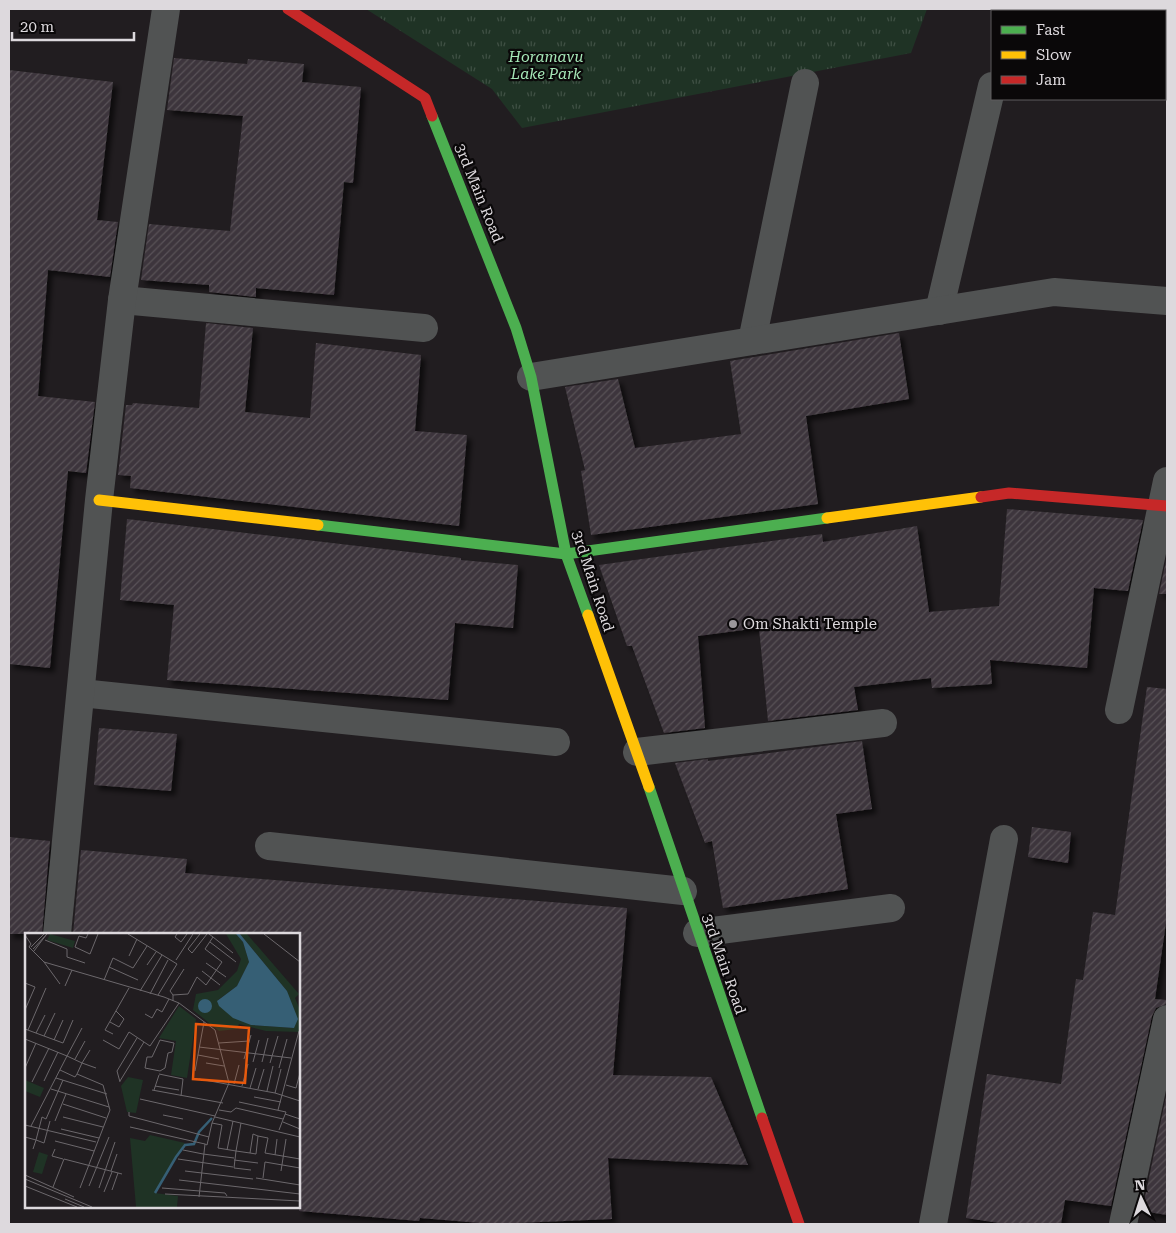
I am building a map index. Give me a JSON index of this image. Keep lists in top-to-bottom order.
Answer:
{
  "streets": {
    "street": ["3rd Main Road"]
  },
  "parks": ["Horamavu Lake Park"],
  "places": ["Om Shakti Temple"],
  "legend": ["Fast", "Slow", "Jam"],
  "scale_bar": "20 m",
  "north": "top"
}
